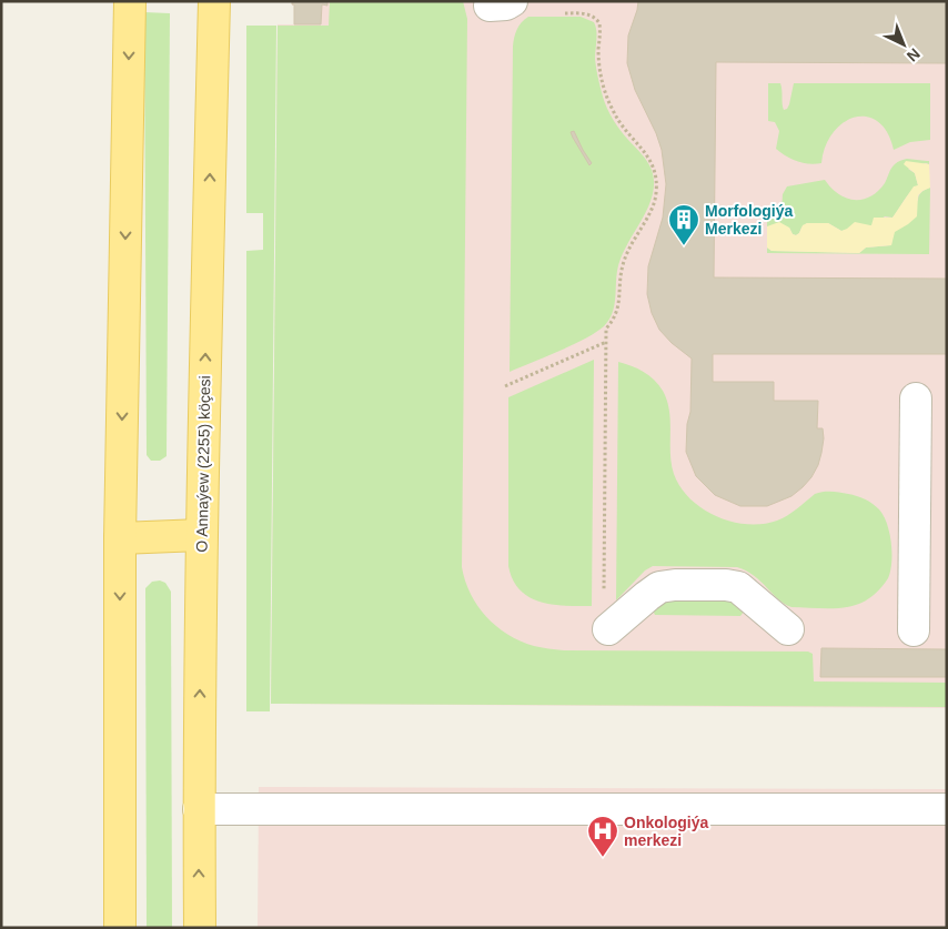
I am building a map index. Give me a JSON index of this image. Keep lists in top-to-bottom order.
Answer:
{
  "streets": {
    "main road": ["O Annaýew (2255) köçesi"]
  },
  "places": {
    "building": ["Morfologiýa Merkezi"],
    "hospital": ["Onkologiýa merkezi"]
  },
  "north": "bottom right"
}
